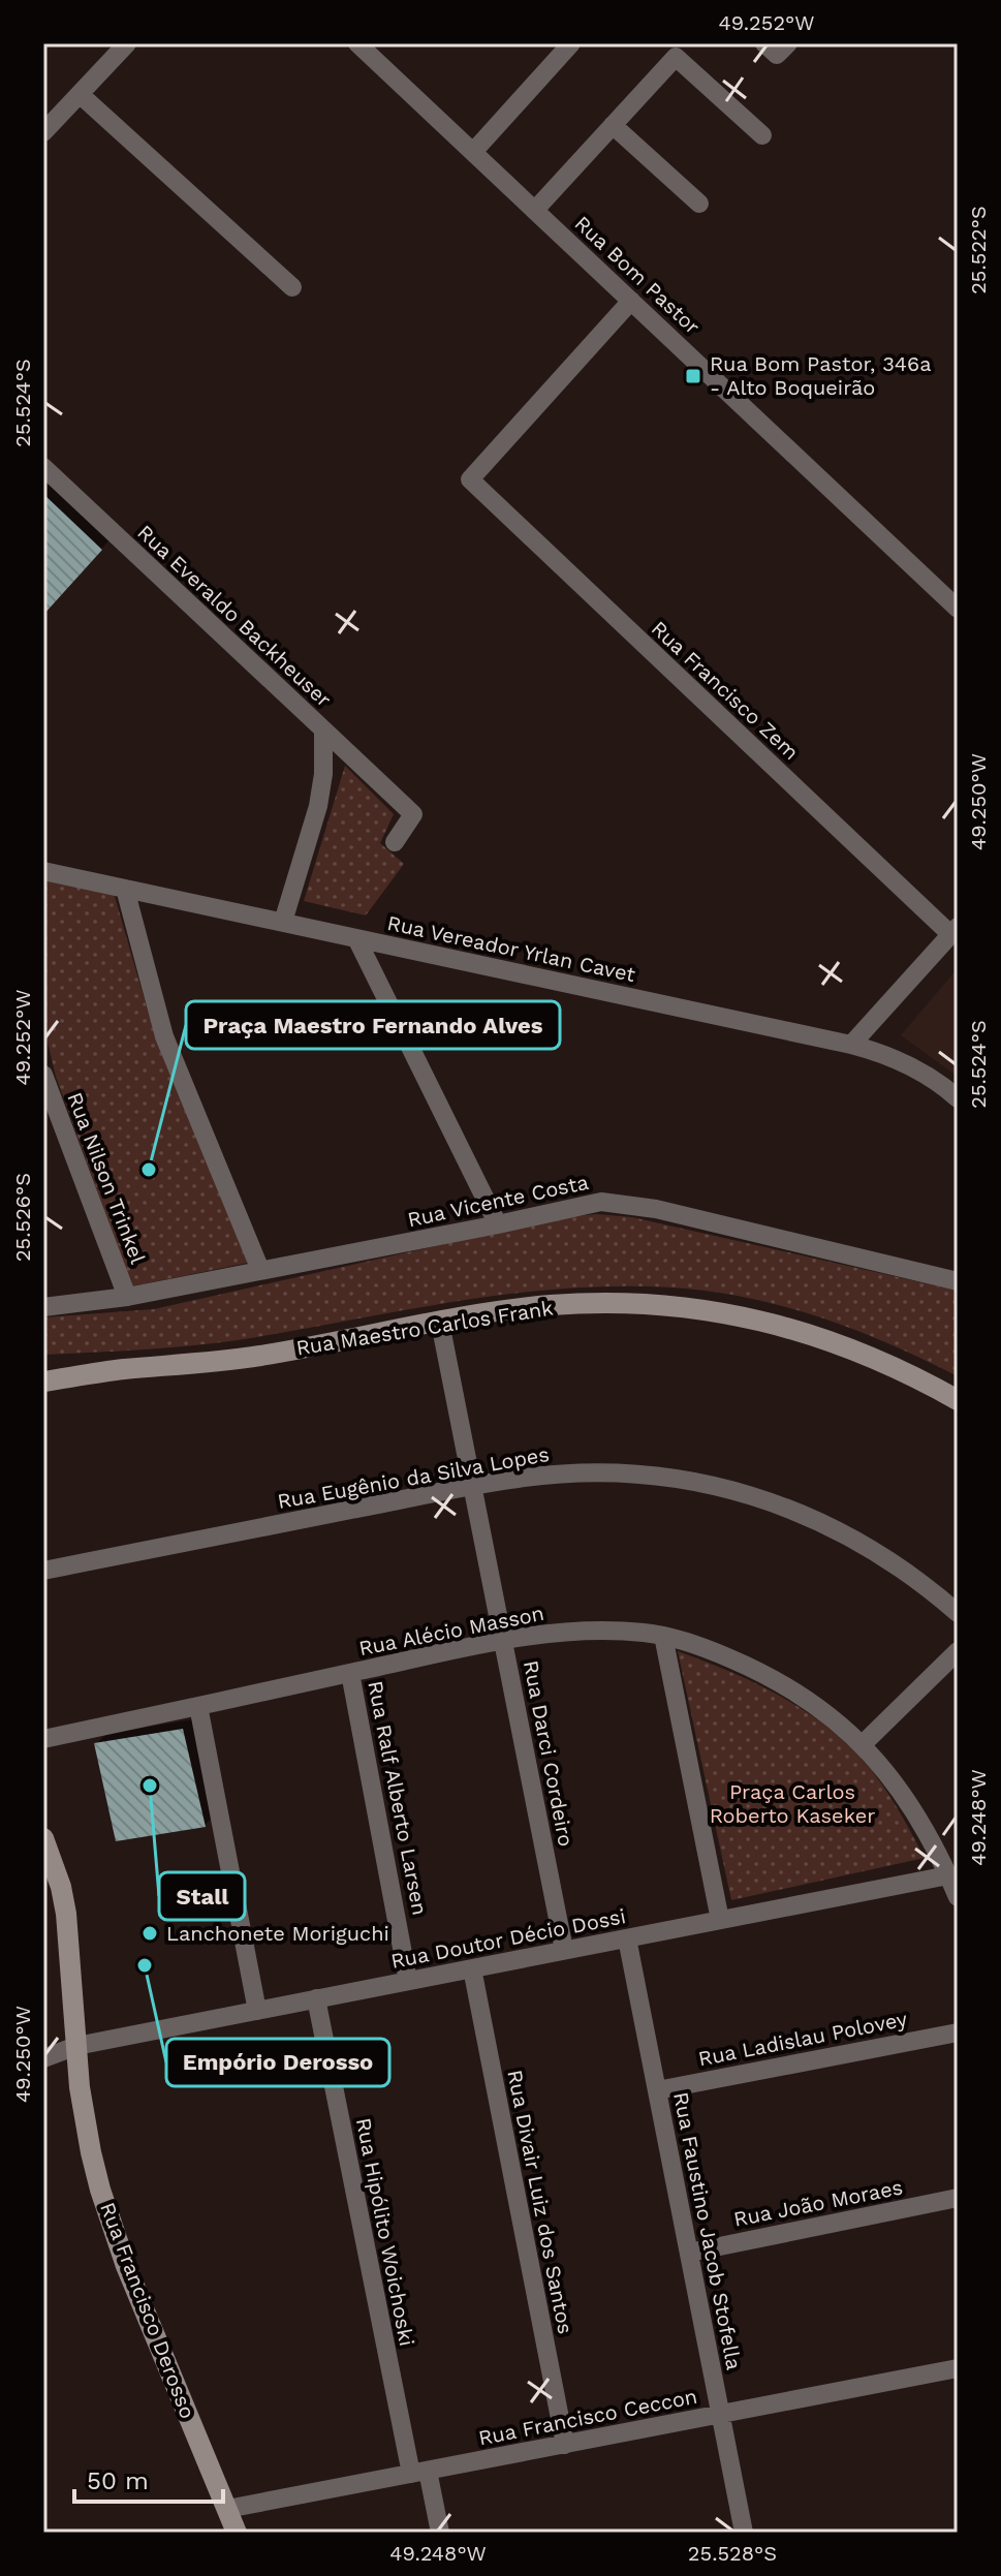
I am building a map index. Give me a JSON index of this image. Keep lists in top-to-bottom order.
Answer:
{
  "streets": {
    "main road": ["Rua Maestro Carlos Frank", "Rua Francisco Derosso"],
    "street": [
      "Rua Bom Pastor",
      "Rua Everaldo Backheuser",
      "Rua Francisco Zem",
      "Rua Vereador Yrlan Cavet",
      "Rua Nilson Trinkel",
      "Rua Vicente Costa",
      "Rua Eugênio da Silva Lopes",
      "Rua Alécio Masson",
      "Rua Darci Cordeiro",
      "Rua Ralf Alberto Larsen",
      "Rua Doutor Décio Dossi",
      "Rua Ladislau Polovey",
      "Rua Divair Luiz dos Santos",
      "Rua João Moraes",
      "Rua Faustino Jacob Stofella",
      "Rua Hipólito Woichoski",
      "Rua Francisco Ceccon"
    ]
  },
  "crossings": [
    ["Rua Bom Pastor", "Rua Francisco Zem"],
    ["Rua Everaldo Backheuser", "Rua Vereador Yrlan Cavet"],
    ["Rua Nilson Trinkel", "Rua Vicente Costa"],
    ["Rua Maestro Carlos Frank", "Rua Darci Cordeiro"],
    ["Rua Eugênio da Silva Lopes", "Rua Darci Cordeiro"],
    ["Rua Alécio Masson", "Rua Darci Cordeiro"],
    ["Rua Alécio Masson", "Rua Ralf Alberto Larsen"],
    ["Rua Alécio Masson", "Rua Doutor Décio Dossi"],
    ["Rua Darci Cordeiro", "Rua Doutor Décio Dossi"],
    ["Rua Ralf Alberto Larsen", "Rua Doutor Décio Dossi"],
    ["Rua Doutor Décio Dossi", "Rua Divair Luiz dos Santos"],
    ["Rua Doutor Décio Dossi", "Rua Faustino Jacob Stofella"],
    ["Rua Doutor Décio Dossi", "Rua Hipólito Woichoski"],
    ["Rua Doutor Décio Dossi", "Rua Francisco Derosso"],
    ["Rua Ladislau Polovey", "Rua Faustino Jacob Stofella"],
    ["Rua Divair Luiz dos Santos", "Rua Francisco Ceccon"],
    ["Rua João Moraes", "Rua Faustino Jacob Stofella"],
    ["Rua Faustino Jacob Stofella", "Rua Francisco Ceccon"],
    ["Rua Hipólito Woichoski", "Rua Francisco Ceccon"],
    ["Rua Francisco Derosso", "Rua Francisco Ceccon"]
  ],
  "parks": ["Praça Carlos Roberto Kaseker"],
  "places": {
    "transit": ["Rua Bom Pastor, 346a - Alto Boqueirão"],
    "other": [
      "Praça Maestro Fernando Alves",
      "Stall",
      "Lanchonete Moriguchi",
      "Empório Derosso"
    ]
  },
  "scale_bar": "50 m",
  "coordinates": [
    "49.252°W",
    "25.522°S",
    "25.524°S",
    "49.250°W",
    "25.526°S",
    "49.248°W",
    "25.528°S"
  ]
}
